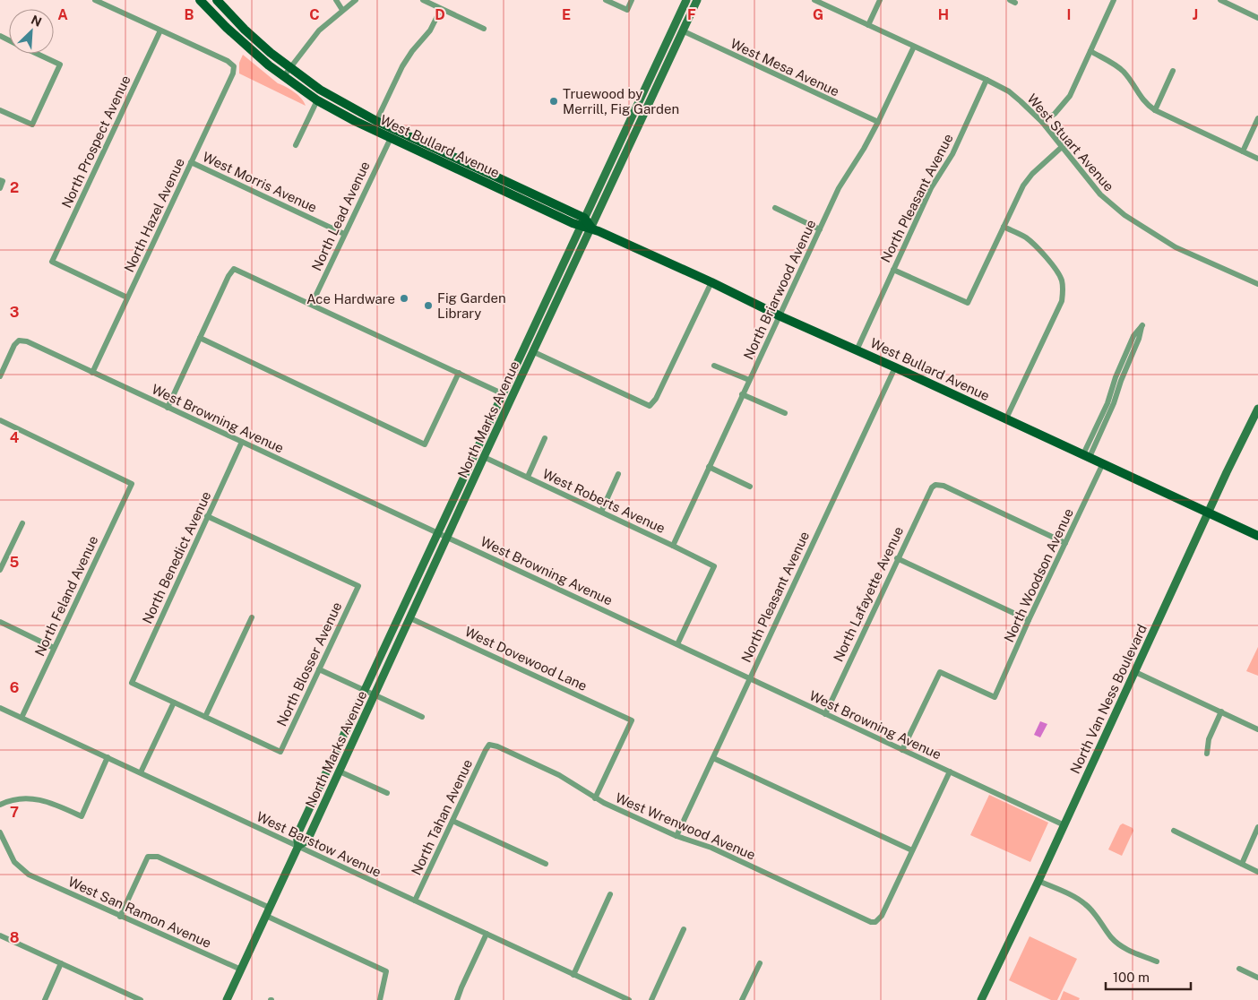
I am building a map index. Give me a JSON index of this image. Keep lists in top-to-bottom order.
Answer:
{
  "streets": {
    "main road": ["West Bullard Avenue", "North Marks Avenue", "North Van Ness Boulevard"],
    "street": [
      "West Mesa Avenue",
      "North Prospect Avenue",
      "West Stuart Avenue",
      "West Morris Avenue",
      "North Pleasant Avenue",
      "North Hazel Avenue",
      "North Lead Avenue",
      "North Briarwood Avenue",
      "West Browning Avenue",
      "West Roberts Avenue",
      "North Benedict Avenue",
      "North Woodson Avenue",
      "North Lafayette Avenue",
      "North Feland Avenue",
      "West Dovewood Lane",
      "North Blosser Avenue",
      "North Tahan Avenue",
      "West Wrenwood Avenue",
      "West Barstow Avenue",
      "West San Ramon Avenue"
    ]
  },
  "crossings": [
    ["West Mesa Avenue", "North Briarwood Avenue"],
    ["West Mesa Avenue", "North Marks Avenue"],
    ["North Prospect Avenue", "North Hazel Avenue"],
    ["West Stuart Avenue", "North Pleasant Avenue"],
    ["West Stuart Avenue", "North Briarwood Avenue"],
    ["West Bullard Avenue", "North Pleasant Avenue"],
    ["West Bullard Avenue", "North Lead Avenue"],
    ["West Bullard Avenue", "North Briarwood Avenue"],
    ["West Bullard Avenue", "North Marks Avenue"],
    ["West Bullard Avenue", "North Woodson Avenue"],
    ["West Bullard Avenue", "North Van Ness Boulevard"],
    ["West Morris Avenue", "North Hazel Avenue"],
    ["West Morris Avenue", "North Lead Avenue"],
    ["North Pleasant Avenue", "West Browning Avenue"],
    ["North Pleasant Avenue", "West Wrenwood Avenue"],
    ["North Hazel Avenue", "West Browning Avenue"],
    ["North Briarwood Avenue", "West Roberts Avenue"],
    ["West Browning Avenue", "North Marks Avenue"],
    ["West Browning Avenue", "West Roberts Avenue"],
    ["West Browning Avenue", "North Benedict Avenue"],
    ["West Browning Avenue", "North Woodson Avenue"],
    ["West Browning Avenue", "North Lafayette Avenue"],
    ["West Browning Avenue", "North Van Ness Boulevard"],
    ["North Marks Avenue", "West Roberts Avenue"],
    ["North Marks Avenue", "West Dovewood Lane"],
    ["North Marks Avenue", "West Barstow Avenue"],
    ["North Marks Avenue", "West San Ramon Avenue"],
    ["North Benedict Avenue", "North Blosser Avenue"],
    ["North Woodson Avenue", "North Lafayette Avenue"],
    ["North Feland Avenue", "West Barstow Avenue"],
    ["West Dovewood Lane", "West Wrenwood Avenue"],
    ["North Tahan Avenue", "West Wrenwood Avenue"],
    ["North Tahan Avenue", "West Barstow Avenue"]
  ],
  "places": ["Truewood by Merrill, Fig Garden", "Ace Hardware", "Fig Garden Library"],
  "scale_bar": "100 m",
  "north": "top right",
  "grid": {
    "columns": [
      "A",
      "B",
      "C",
      "D",
      "E",
      "F",
      "G",
      "H",
      "I",
      "J"
    ],
    "rows": [
      "2",
      "3",
      "4",
      "5",
      "6",
      "7",
      "8"
    ]
  }
}
